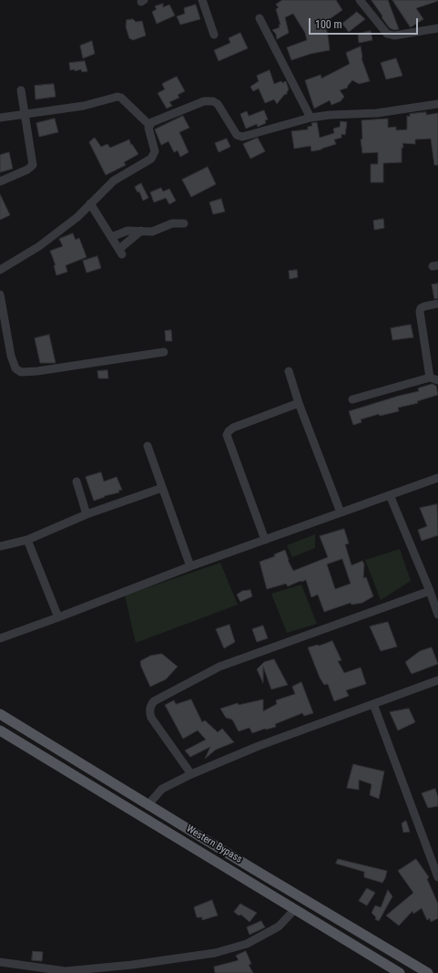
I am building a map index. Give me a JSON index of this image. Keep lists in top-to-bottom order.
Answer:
{
  "streets": {
    "main road": ["Western Bypass"]
  },
  "scale_bar": "100 m"
}
